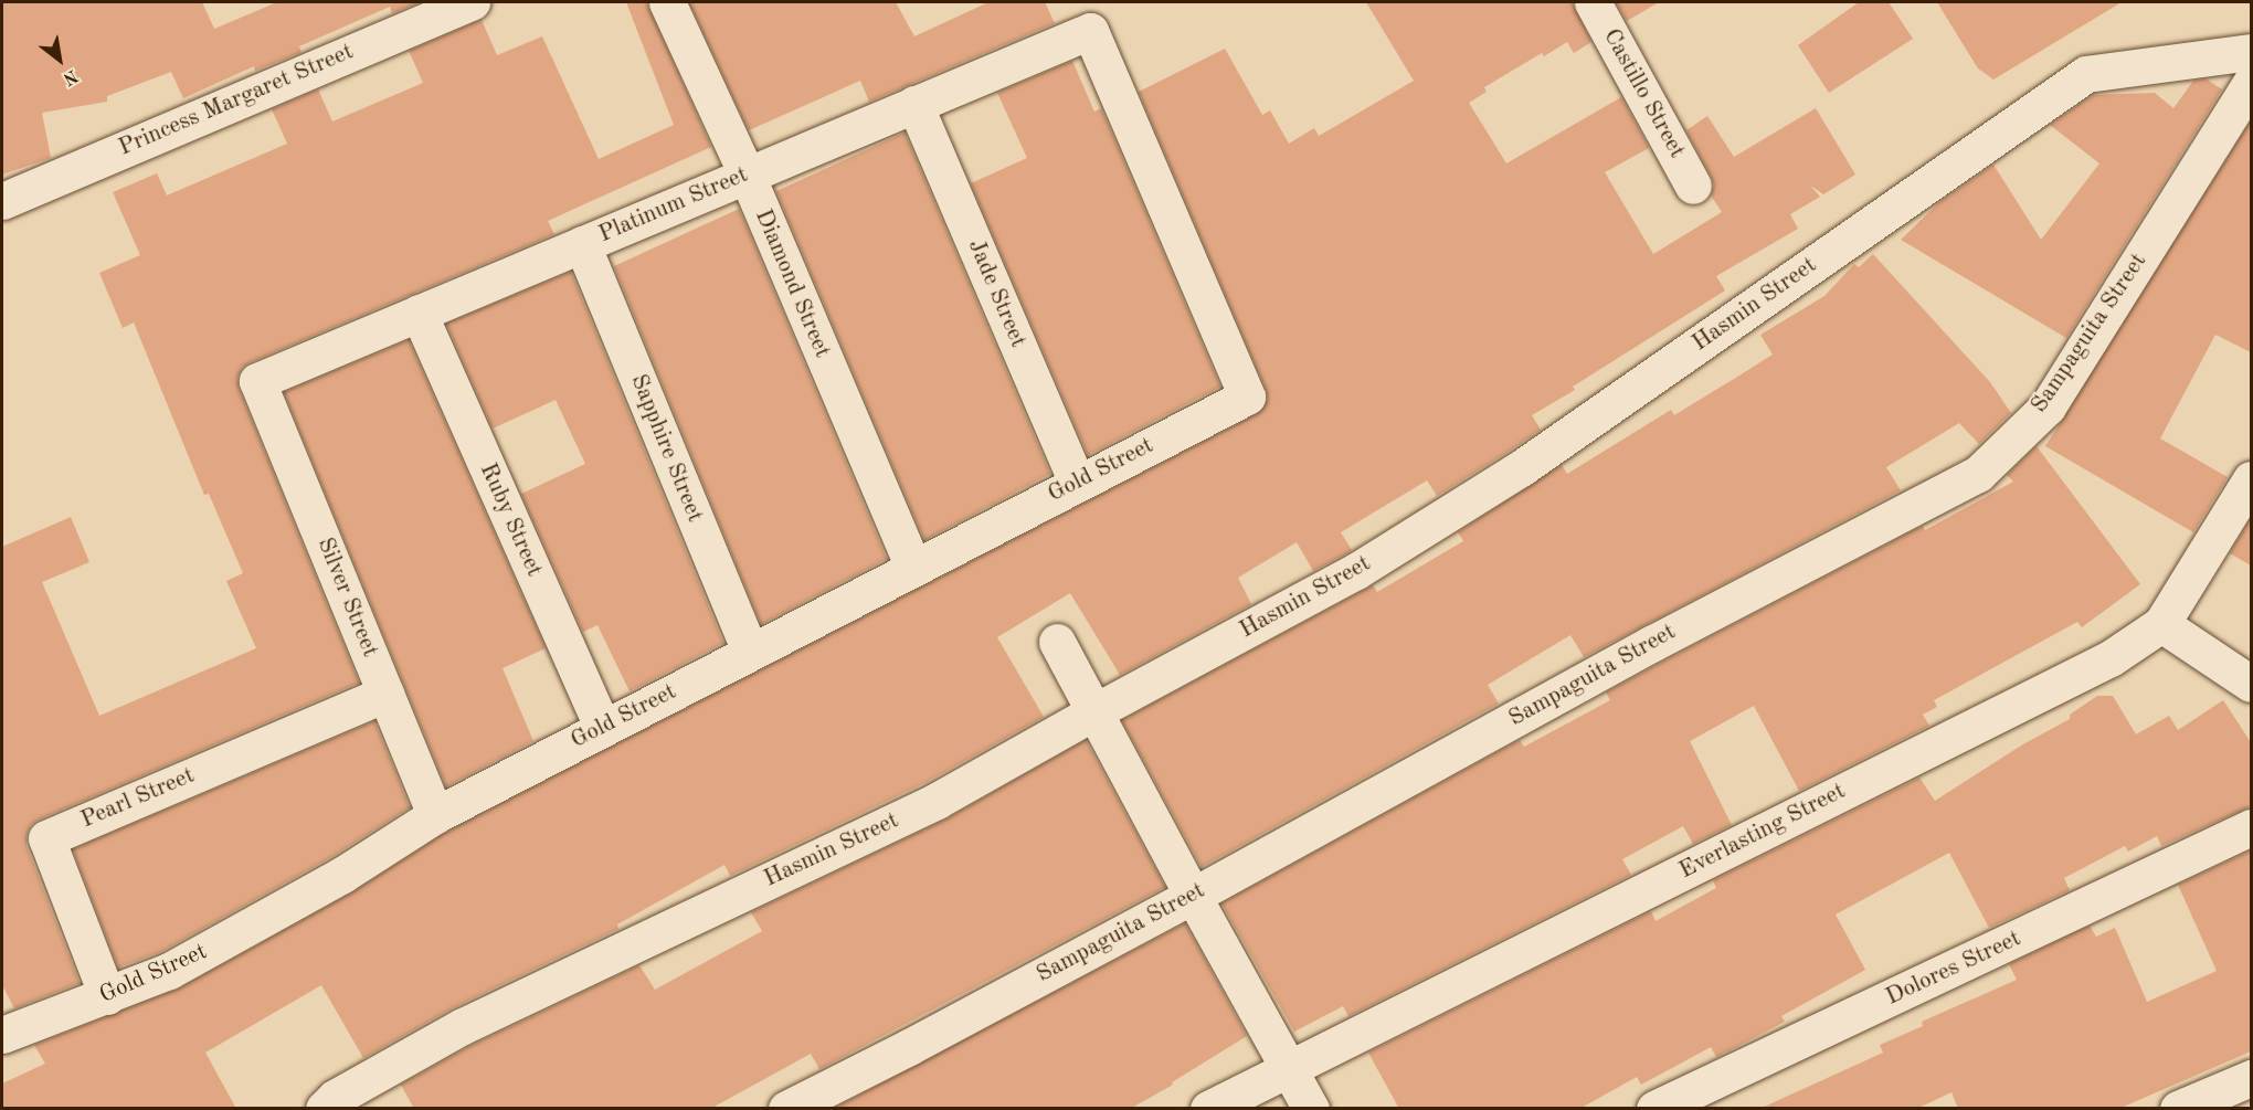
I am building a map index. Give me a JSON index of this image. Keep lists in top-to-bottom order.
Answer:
{
  "streets": {
    "street": [
      "Castillo Street",
      "Princess Margaret Street",
      "Platinum Street",
      "Diamond Street",
      "Jade Street",
      "Hasmin Street",
      "Sampaguita Street",
      "Sapphire Street",
      "Gold Street",
      "Ruby Street",
      "Silver Street",
      "Pearl Street",
      "Everlasting Street",
      "Dolores Street"
    ]
  },
  "crossings": [
    ["Platinum Street", "Diamond Street"],
    ["Platinum Street", "Jade Street"],
    ["Platinum Street", "Sapphire Street"],
    ["Platinum Street", "Gold Street"],
    ["Platinum Street", "Ruby Street"],
    ["Platinum Street", "Silver Street"],
    ["Diamond Street", "Gold Street"],
    ["Jade Street", "Gold Street"],
    ["Sapphire Street", "Gold Street"],
    ["Gold Street", "Ruby Street"],
    ["Gold Street", "Silver Street"],
    ["Gold Street", "Pearl Street"],
    ["Silver Street", "Pearl Street"]
  ],
  "north": "bottom right"
}
